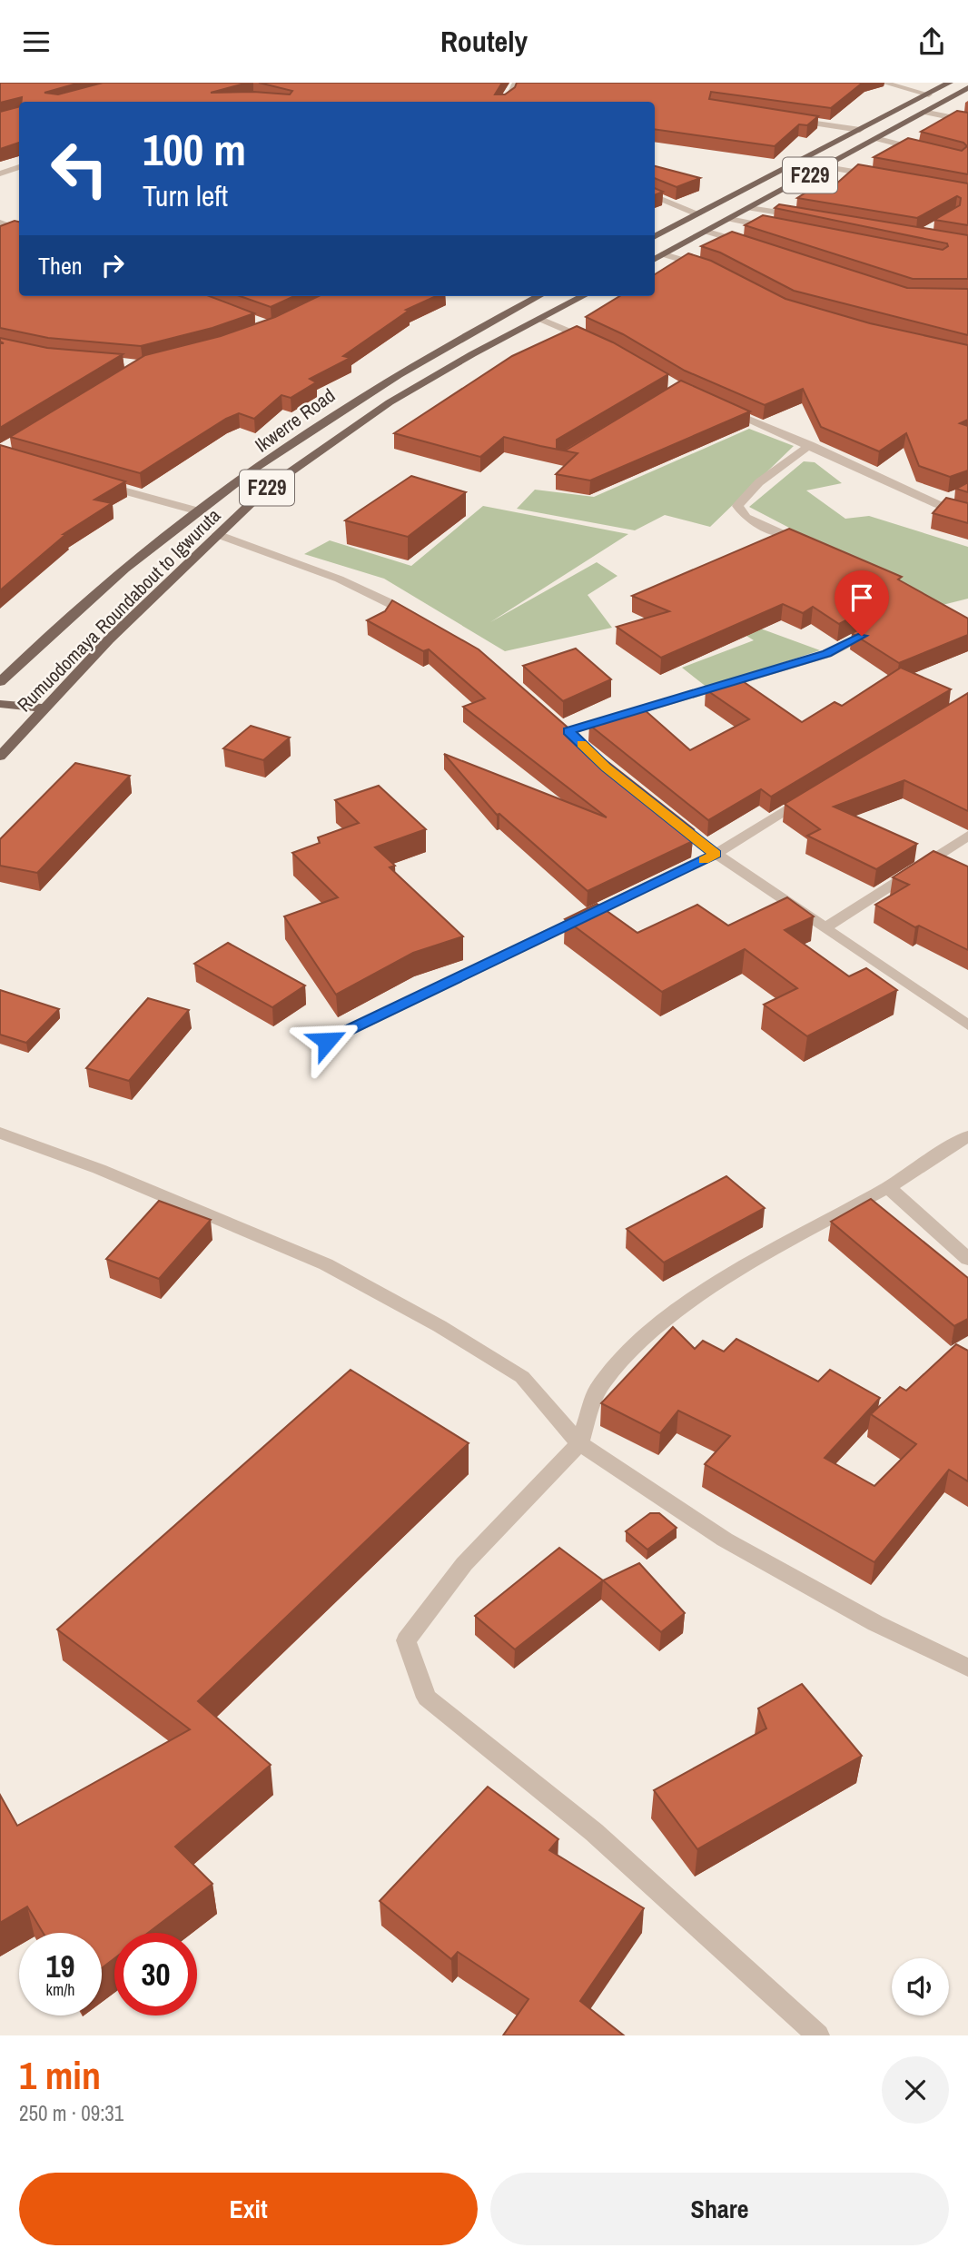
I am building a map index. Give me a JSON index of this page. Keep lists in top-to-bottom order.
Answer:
{
  "streets": {
    "main road": ["F229", "Ikwerre Road", "Rumuodomaya Roundabout to Igwuruta"]
  },
  "page": {
    "header": "Routely",
    "turn": ["100 m", "Turn left"],
    "then": "Then",
    "speed": "19 km/h",
    "limit": "30",
    "heading": ["1 min", "250 m · 09:31"],
    "buttons": ["Exit", "Share"]
  }
}
